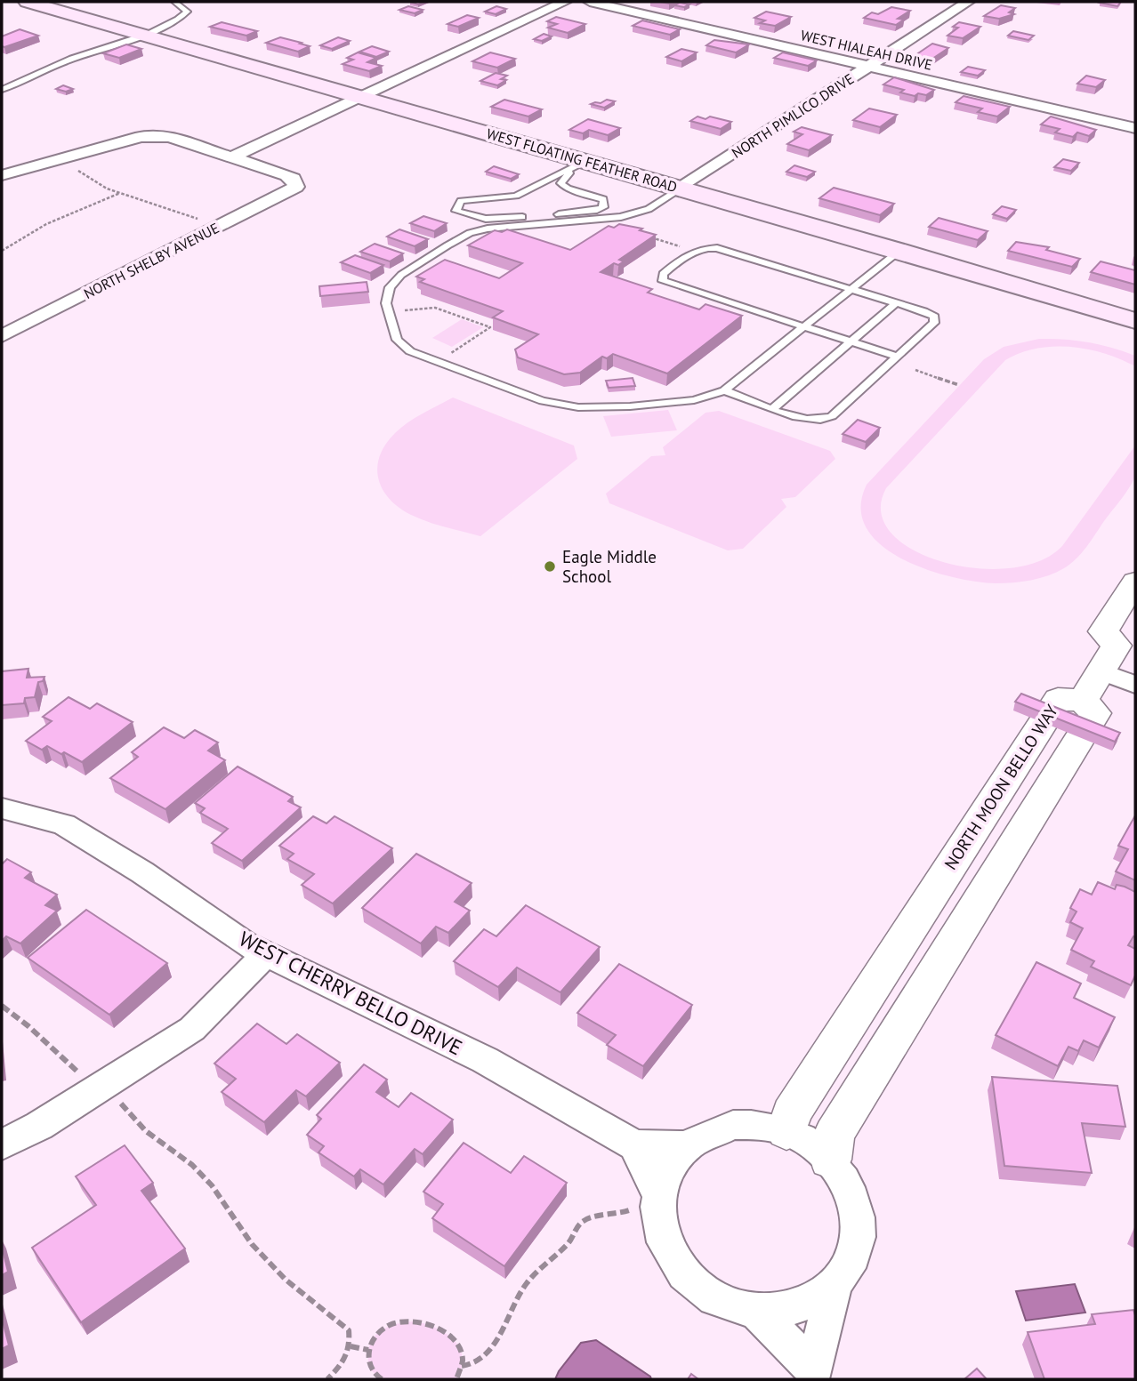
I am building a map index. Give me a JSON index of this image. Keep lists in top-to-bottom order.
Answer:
{
  "streets": {
    "main road": ["WEST FLOATING FEATHER ROAD"],
    "street": [
      "WEST HIALEAH DRIVE",
      "NORTH PIMLICO DRIVE",
      "NORTH SHELBY AVENUE",
      "NORTH MOON BELLO WAY",
      "WEST CHERRY BELLO DRIVE"
    ]
  },
  "crossings": [
    ["WEST HIALEAH DRIVE", "NORTH PIMLICO DRIVE"],
    ["NORTH PIMLICO DRIVE", "WEST FLOATING FEATHER ROAD"],
    ["NORTH MOON BELLO WAY", "WEST CHERRY BELLO DRIVE"]
  ],
  "places": ["Eagle Middle School"]
}
